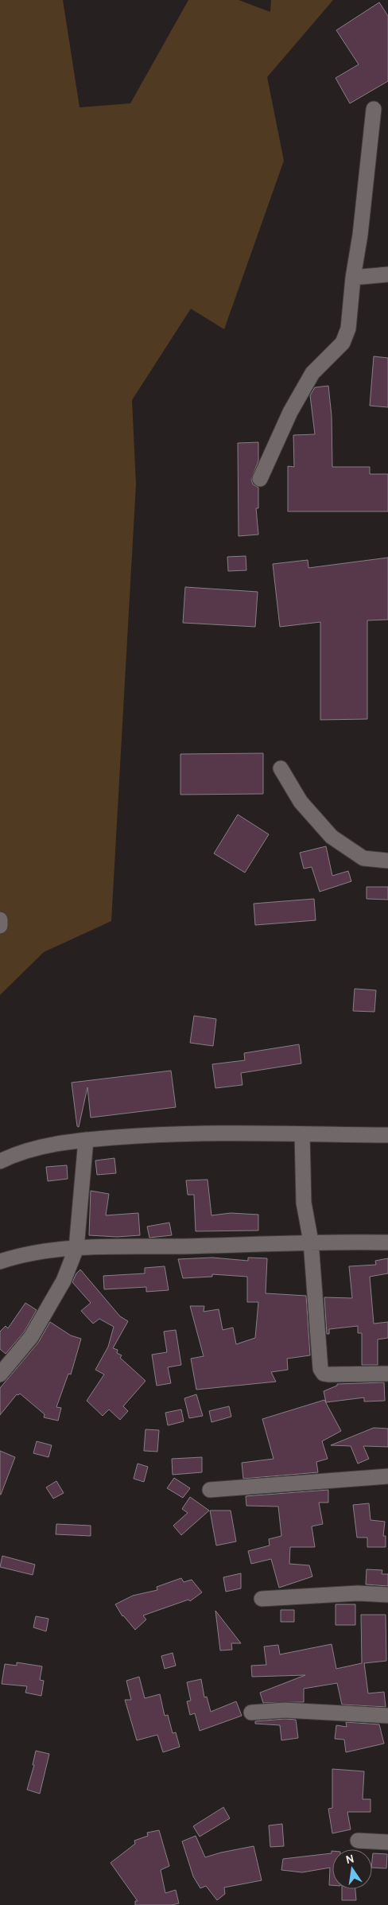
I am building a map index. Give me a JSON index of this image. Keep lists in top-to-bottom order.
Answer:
{
  "north": "top"
}
